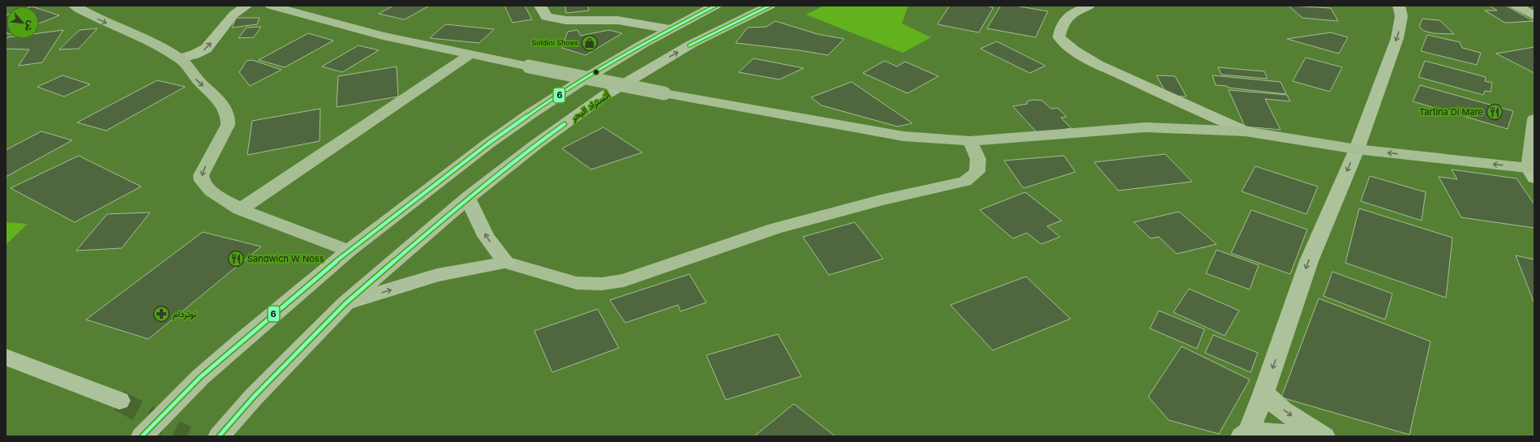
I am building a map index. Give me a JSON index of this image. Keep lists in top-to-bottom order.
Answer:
{
  "streets": {
    "highway": ["أتستراد البحر"]
  },
  "places": {
    "shop": ["Soldini Shoes"],
    "restaurant": ["Tartina Di Mare", "Sandwich W Noss"],
    "pharmacy": ["نوتردام"]
  },
  "lines": ["transit line 6"],
  "north": "bottom right"
}
